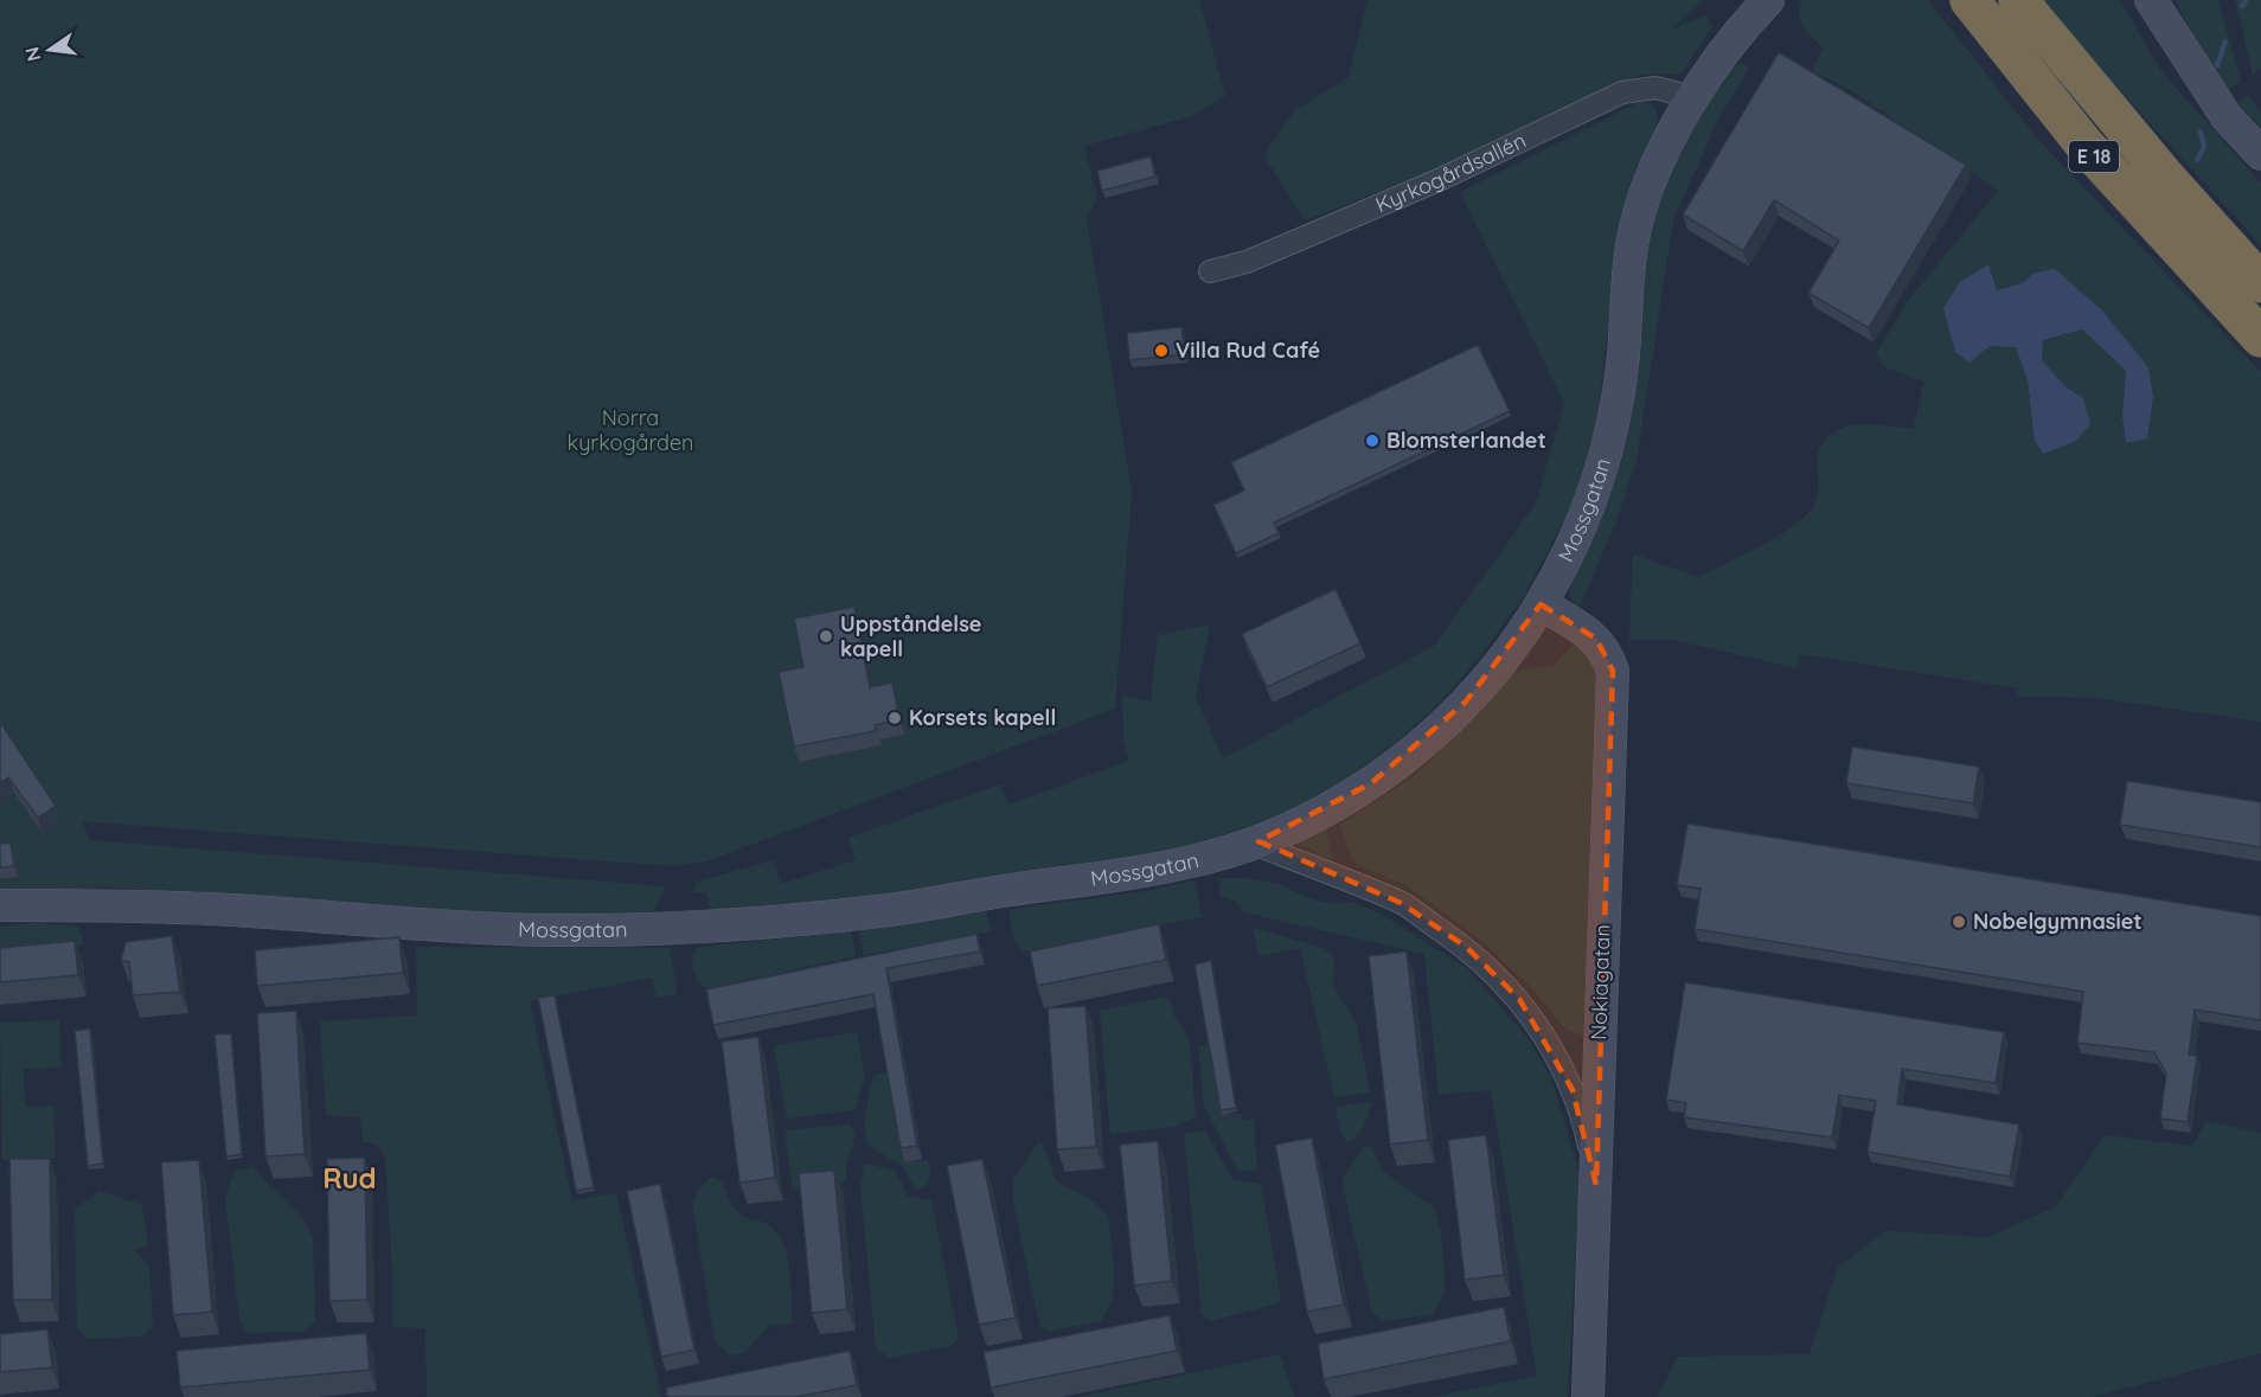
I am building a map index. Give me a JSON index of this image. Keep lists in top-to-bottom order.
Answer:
{
  "streets": {
    "highway": ["E 18"],
    "street": ["Kyrkogårdsallén", "Mossgatan", "Nokiagatan"]
  },
  "crossings": [
    ["Kyrkogårdsallén", "Mossgatan"],
    ["Mossgatan", "Nokiagatan"]
  ],
  "districts": ["Rud"],
  "parks": ["Norra kyrkogården"],
  "places": [
    "Villa Rud Café",
    "Blomsterlandet",
    "Uppståndelse kapell",
    "Korsets kapell",
    "Nobelgymnasiet"
  ],
  "north": "left"
}
